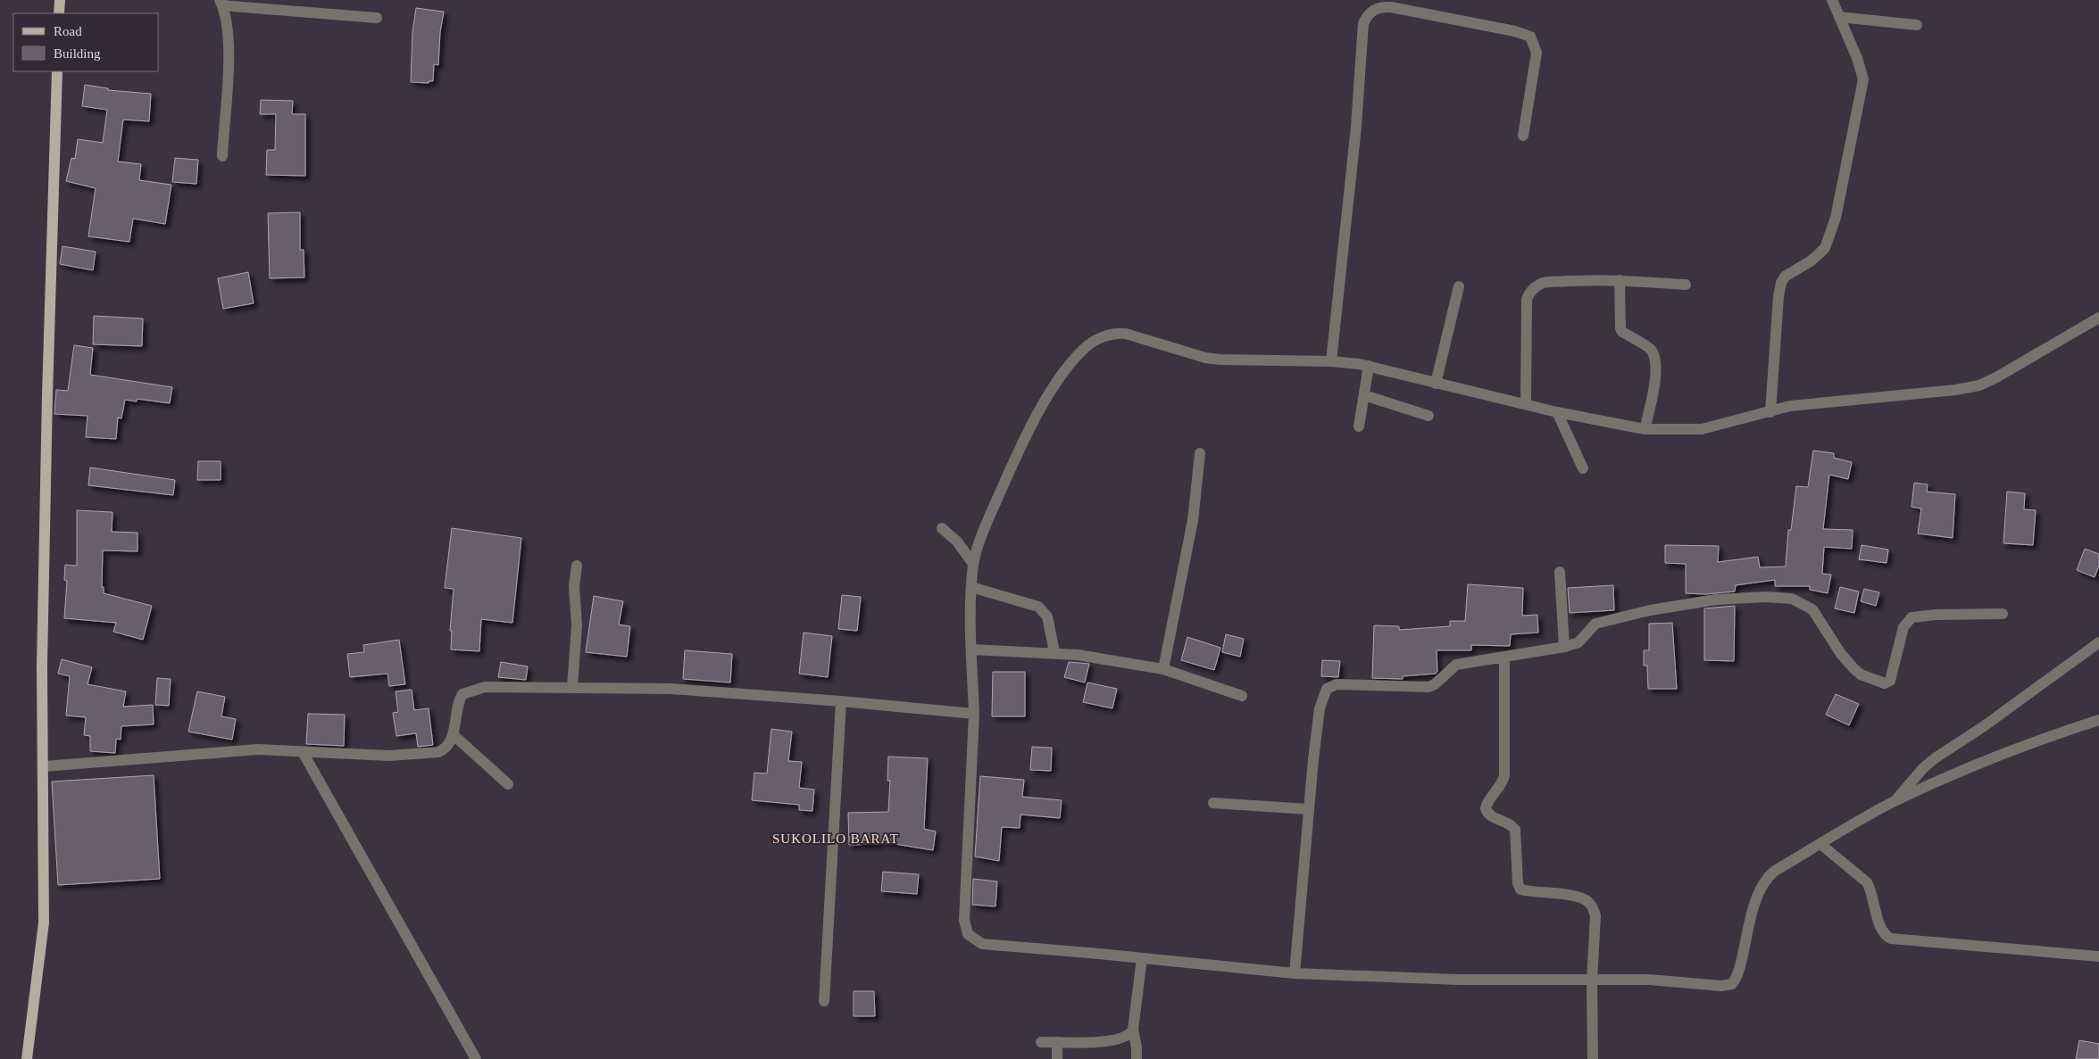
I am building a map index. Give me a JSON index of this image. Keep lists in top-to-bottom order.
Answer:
{
  "districts": ["SUKOLILO BARAT"],
  "legend": ["Road", "Building"]
}
